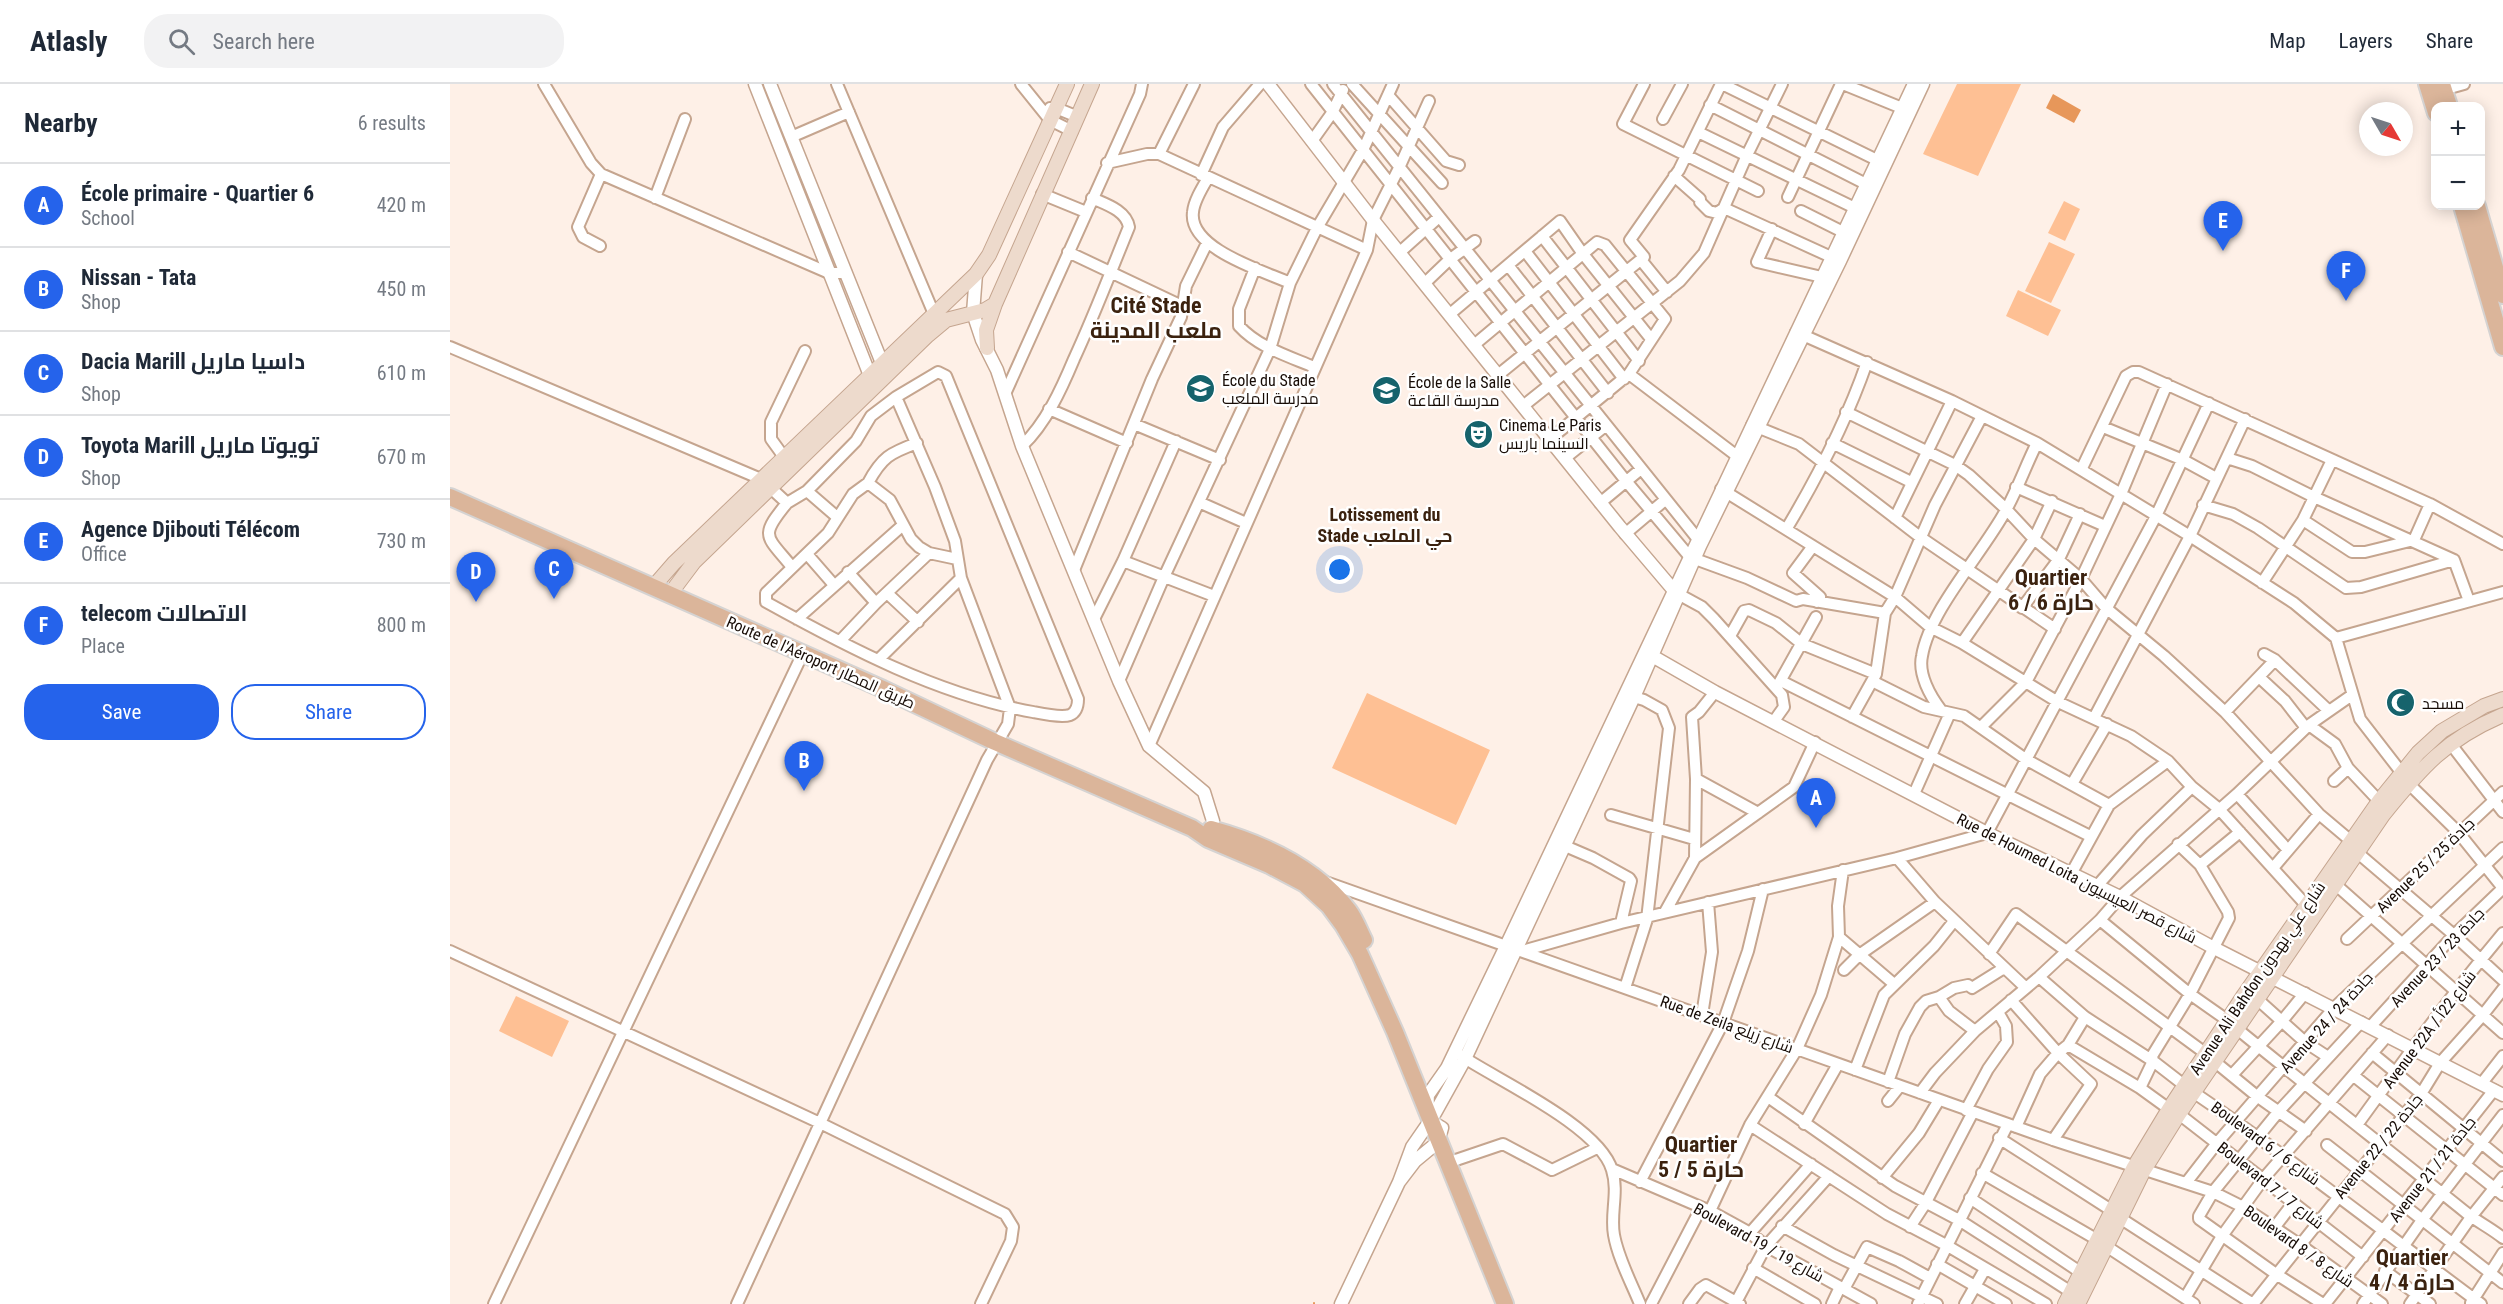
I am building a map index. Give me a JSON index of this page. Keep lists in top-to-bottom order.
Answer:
{
  "streets": {
    "main road": ["Route de l'Aéroport طريق المطار", "Avenue Ali Bahdon شارع علي بهدون"],
    "street": [
      "Avenue 25 / جادة 25",
      "Rue de Houmed Loita شارع قصر العيسيون",
      "Avenue 23 / جادة 23",
      "Avenue 24 / جادة 24",
      "Rue de Zeila شارع زيلع",
      "Avenue 22A / شارع 22أ",
      "Boulevard 6 / شارع 6",
      "Avenue 22 / جادة 22",
      "Avenue 21 / جادة 21",
      "Boulevard 7 / شارع 7",
      "Boulevard 19 / شارع 19",
      "Boulevard 8 / شارع 8"
    ]
  },
  "crossings": [
    ["Route de l'Aéroport طريق المطار", "Rue de Zeila شارع زيلع"],
    ["Rue de Houmed Loita شارع قصر العيسيون", "Avenue 23 / جادة 23"],
    ["Rue de Houmed Loita شارع قصر العيسيون", "Avenue Ali Bahdon شارع علي بهدون"],
    ["Rue de Houmed Loita شارع قصر العيسيون", "Avenue 24 / جادة 24"],
    ["Rue de Houmed Loita شارع قصر العيسيون", "Avenue 22A / شارع 22أ"],
    ["Rue de Houmed Loita شارع قصر العيسيون", "Avenue 22 / جادة 22"],
    ["Rue de Houmed Loita شارع قصر العيسيون", "Avenue 21 / جادة 21"],
    ["Avenue 23 / جادة 23", "Boulevard 6 / شارع 6"],
    ["Avenue 23 / جادة 23", "Boulevard 7 / شارع 7"],
    ["Avenue 23 / جادة 23", "Boulevard 8 / شارع 8"],
    ["Avenue Ali Bahdon شارع علي بهدون", "Rue de Zeila شارع زيلع"],
    ["Avenue Ali Bahdon شارع علي بهدون", "Boulevard 6 / شارع 6"],
    ["Avenue Ali Bahdon شارع علي بهدون", "Boulevard 7 / شارع 7"],
    ["Avenue Ali Bahdon شارع علي بهدون", "Boulevard 8 / شارع 8"],
    ["Avenue 24 / جادة 24", "Boulevard 6 / شارع 6"],
    ["Avenue 24 / جادة 24", "Boulevard 7 / شارع 7"],
    ["Avenue 24 / جادة 24", "Boulevard 8 / شارع 8"],
    ["Rue de Zeila شارع زيلع", "Boulevard 8 / شارع 8"],
    ["Boulevard 6 / شارع 6", "Avenue 22 / جادة 22"],
    ["Boulevard 6 / شارع 6", "Avenue 21 / جادة 21"],
    ["Avenue 22 / جادة 22", "Boulevard 7 / شارع 7"],
    ["Avenue 22 / جادة 22", "Boulevard 8 / شارع 8"],
    ["Avenue 21 / جادة 21", "Boulevard 7 / شارع 7"],
    ["Avenue 21 / جادة 21", "Boulevard 8 / شارع 8"]
  ],
  "districts": [
    "Cité Stade ملعب المدينة",
    "Lotissement du Stade حي الملعب",
    "Quartier 6 / حارة 6",
    "Quartier 5 / حارة 5",
    "Quartier 4 / حارة 4"
  ],
  "places": {
    "school or university": ["École du Stade مدرسة الملعب", "École de la Salle مدرسة القاعة"],
    "theatre": ["Cinema Le Paris السينما باريس"],
    "mosque": ["مسجد"]
  },
  "north": "bottom right",
  "page": {
    "header": "Atlasly",
    "search": "Search here",
    "nav": ["Map", "Layers", "Share"],
    "heading": ["Nearby", "6 results"],
    "map_buttons": ["+", "−"],
    "list": [
      {
        "mark": "A",
        "name": "École primaire - Quartier 6",
        "note": "School",
        "value": "420 m"
      },
      {
        "mark": "B",
        "name": "Nissan - Tata",
        "note": "Shop",
        "value": "450 m"
      },
      {
        "mark": "C",
        "name": "Dacia Marill داسيا ماريل",
        "note": "Shop",
        "value": "610 m"
      },
      {
        "mark": "D",
        "name": "Toyota Marill تويوتا ماريل",
        "note": "Shop",
        "value": "670 m"
      },
      {
        "mark": "E",
        "name": "Agence Djibouti Télécom",
        "note": "Office",
        "value": "730 m"
      },
      {
        "mark": "F",
        "name": "telecom الاتصالات",
        "note": "Place",
        "value": "800 m"
      }
    ],
    "pins": [
      "E",
      "F",
      "C",
      "D",
      "B",
      "A"
    ],
    "buttons": ["Save", "Share"]
  }
}
